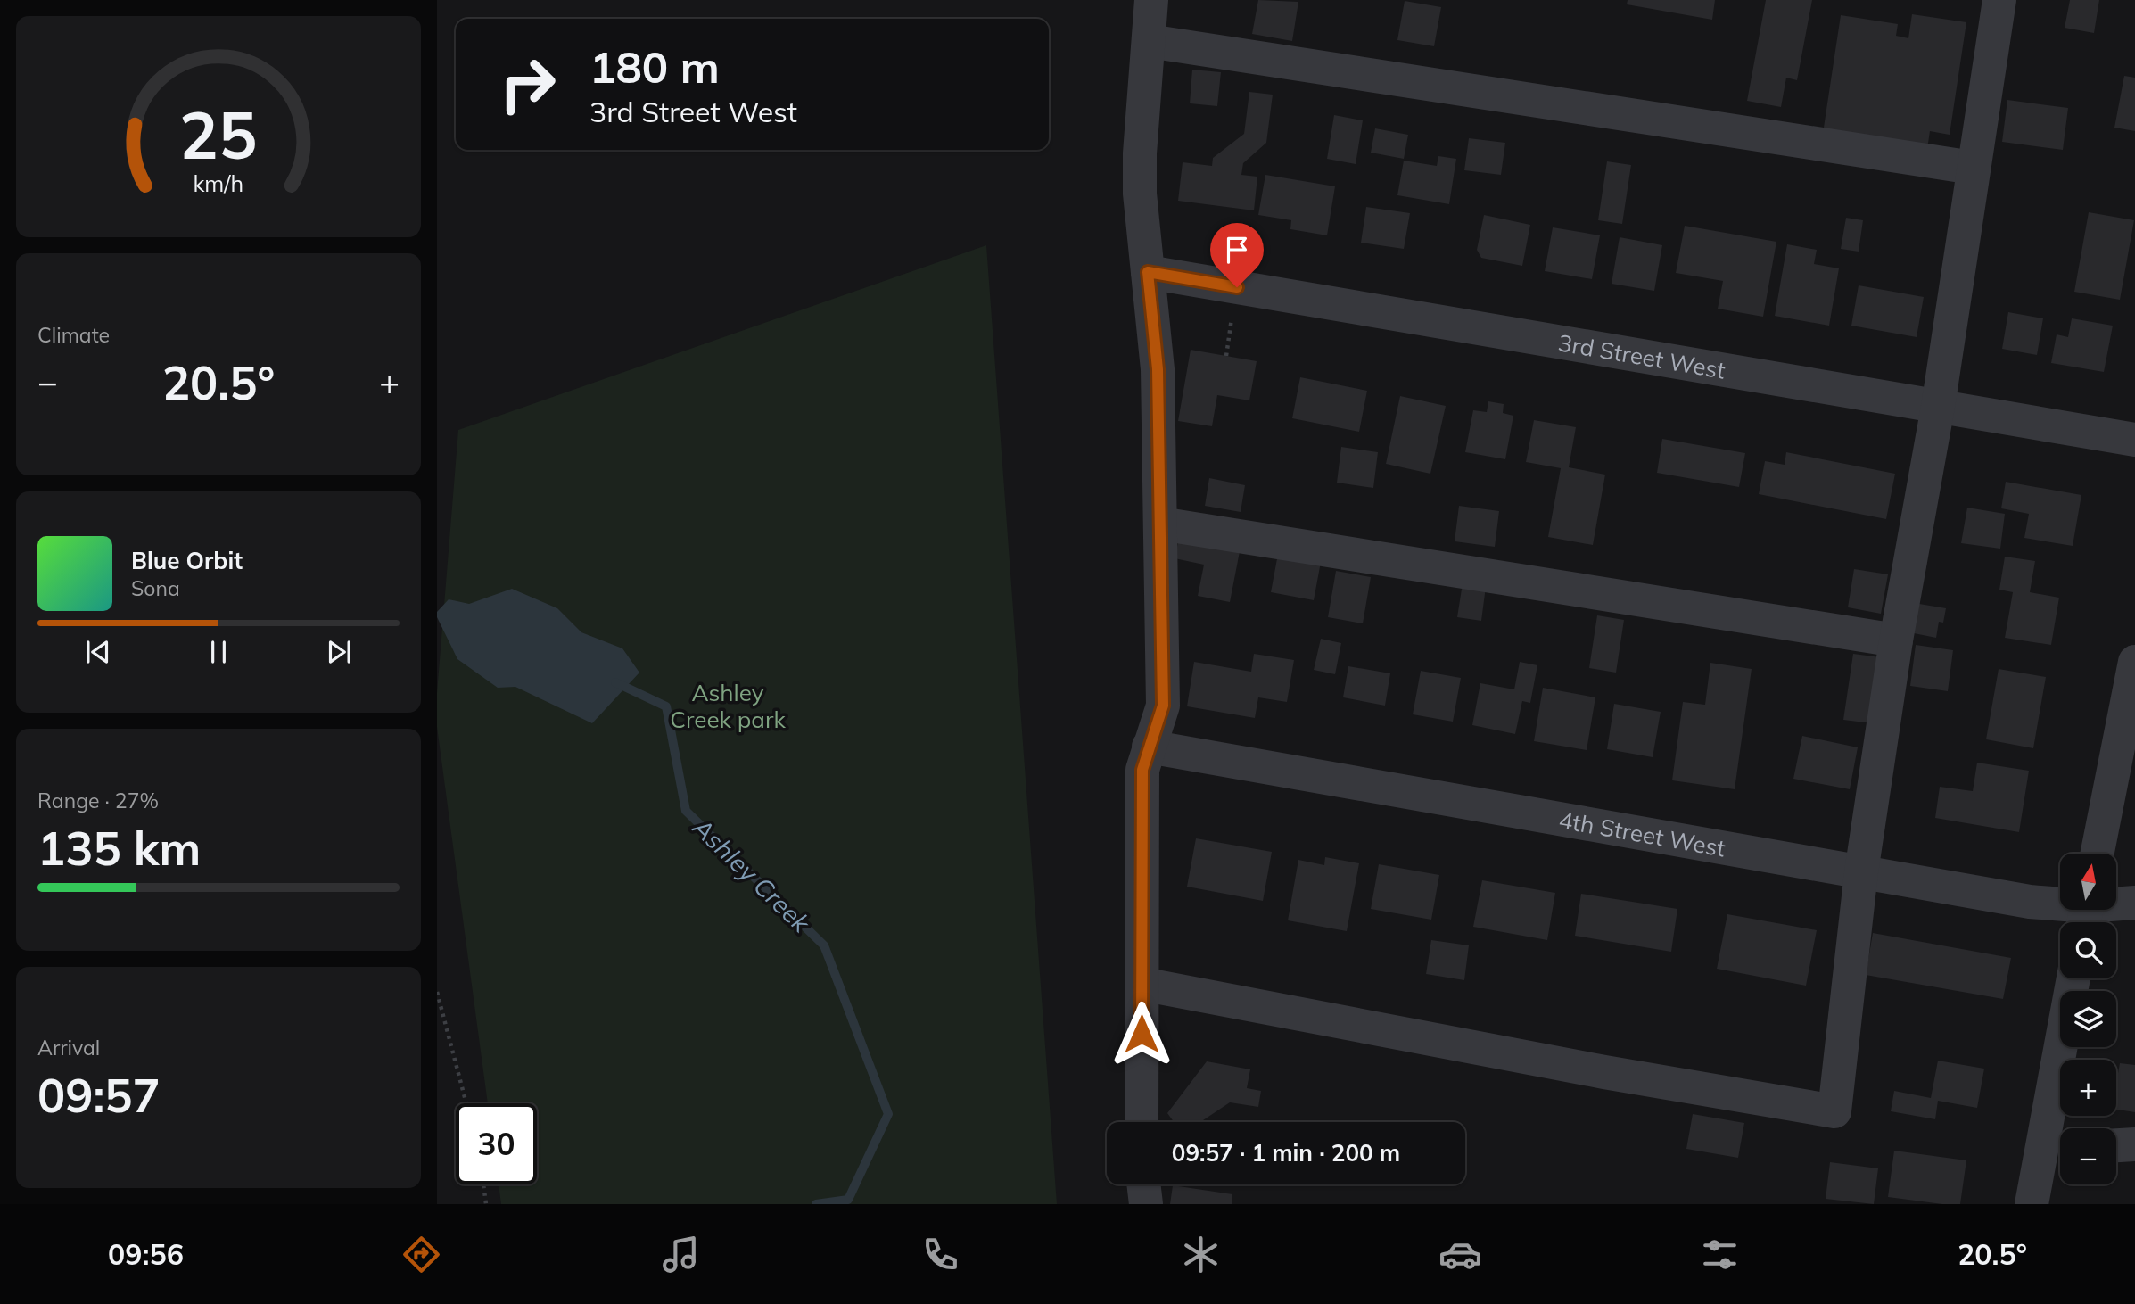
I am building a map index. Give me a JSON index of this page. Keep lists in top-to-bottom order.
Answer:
{
  "streets": {
    "street": ["3rd Street West", "4th Street West"]
  },
  "water": ["Ashley Creek"],
  "parks": ["Ashley Creek park"],
  "north": "top",
  "page": {
    "turn": ["180 m", "3rd Street West"],
    "tile": [
      "Climate",
      ["Range · 27%", "135 km"],
      ["Arrival", "09:57"]
    ],
    "heat": ["−", "20.5°", "+"],
    "song": ["Blue Orbit", "Sona"],
    "map_buttons": ["+", "−"],
    "limit": "30",
    "trip": "09:57 · 1 min · 200 m",
    "tabs": ["09:56", "20.5°"],
    "gauge": ["25", "km/h"]
  }
}
